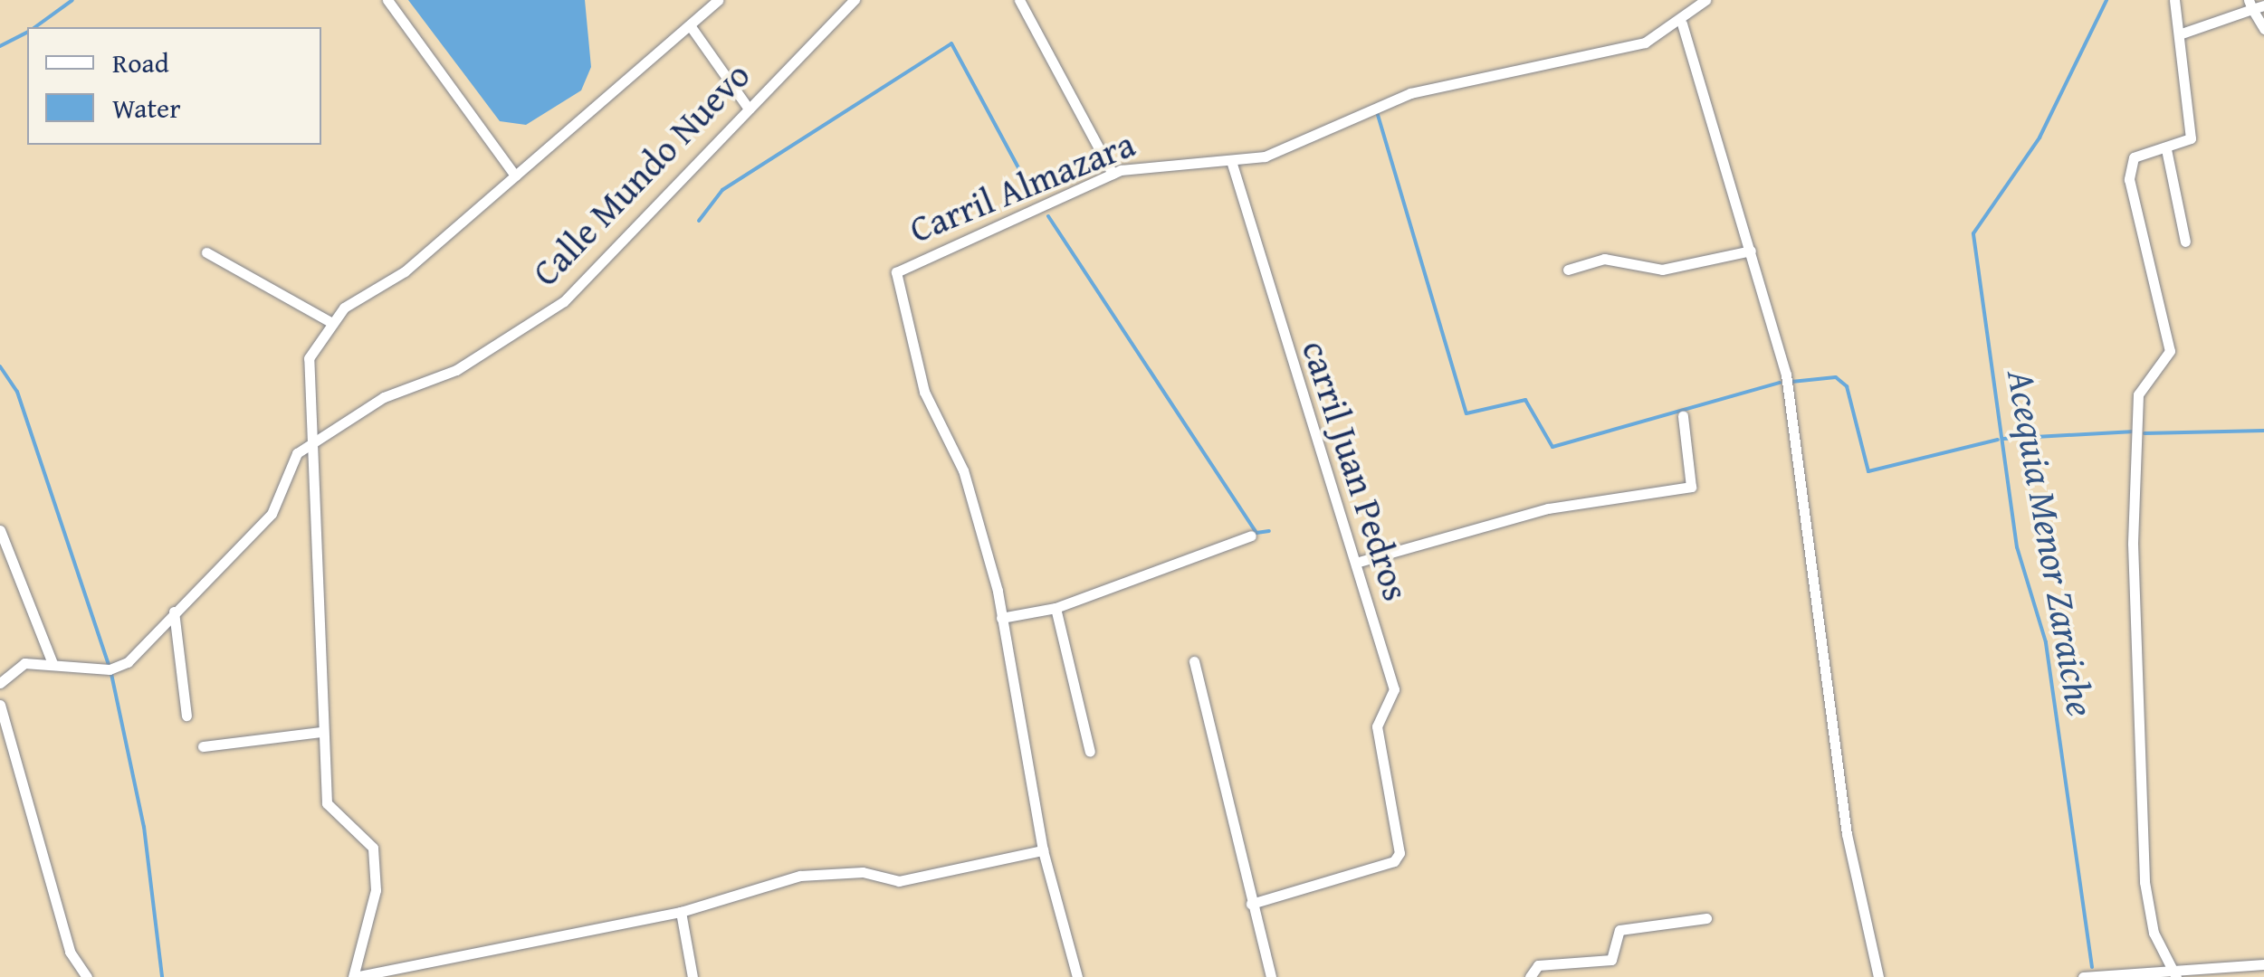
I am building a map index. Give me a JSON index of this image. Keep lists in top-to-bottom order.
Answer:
{
  "streets": {
    "street": ["Calle Mundo Nuevo", "Carril Almazara", "carril Juan Pedros"]
  },
  "crossings": [
    ["Carril Almazara", "carril Juan Pedros"]
  ],
  "water": ["Acequia Menor Zaraiche"],
  "legend": ["Road", "Water"]
}
